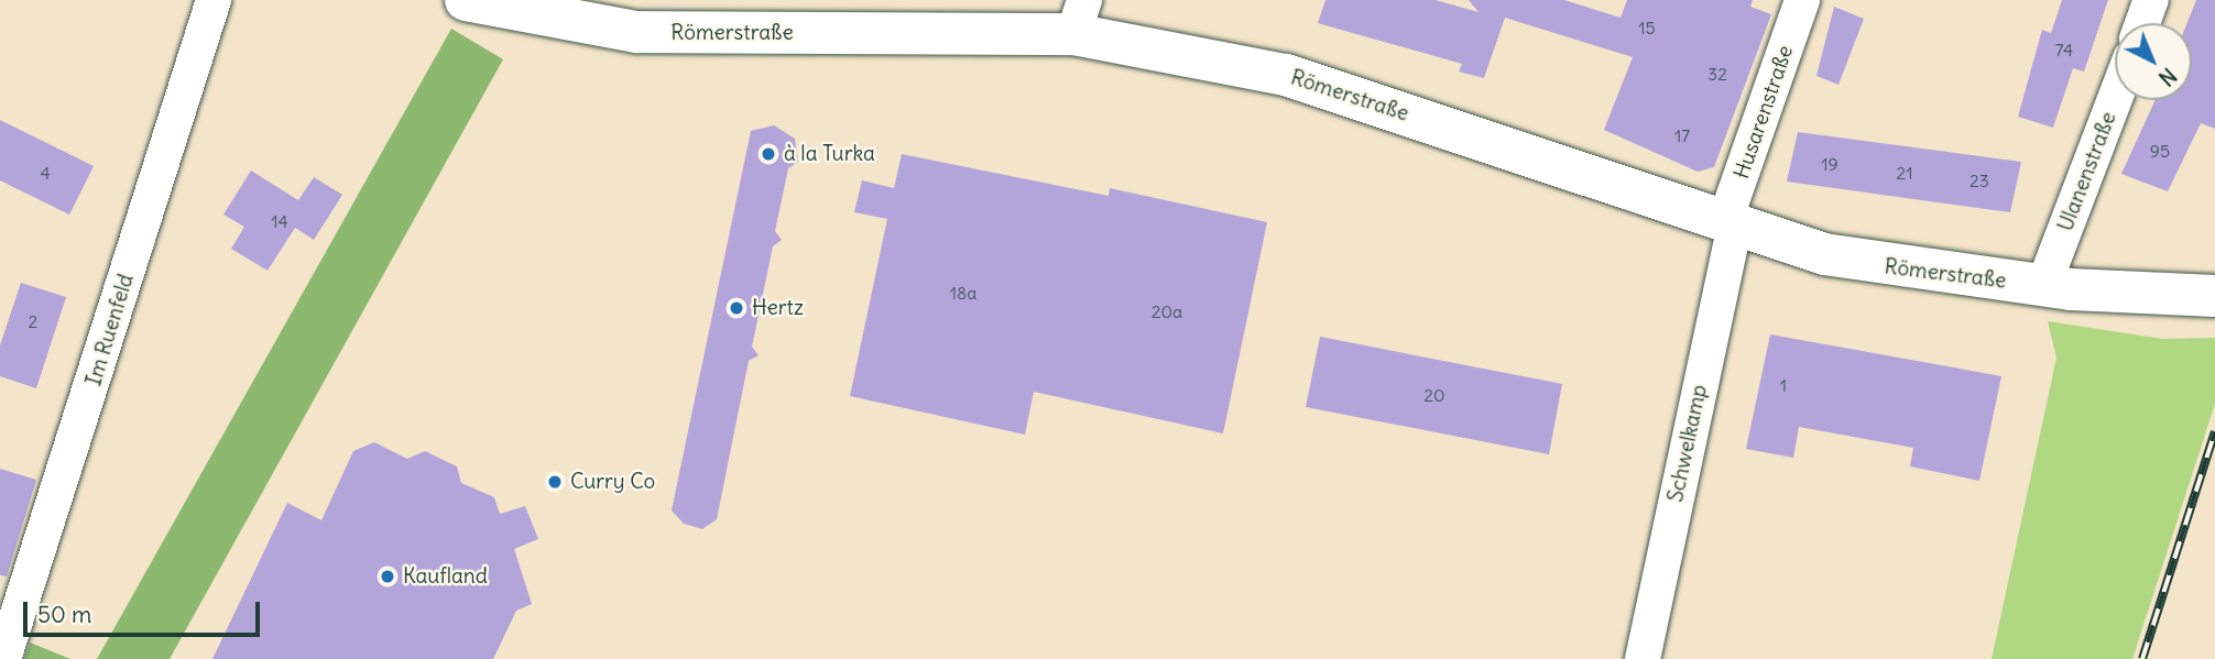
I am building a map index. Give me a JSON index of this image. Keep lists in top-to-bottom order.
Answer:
{
  "streets": {
    "main road": ["Römerstraße"],
    "street": [
      "Husarenstraße",
      "Ulanenstraße",
      "Im Ruenfeld",
      "Schwelkamp"
    ]
  },
  "crossings": [
    ["Römerstraße", "Husarenstraße"],
    ["Römerstraße", "Ulanenstraße"],
    ["Römerstraße", "Schwelkamp"],
    ["Husarenstraße", "Schwelkamp"]
  ],
  "places": [
    "à la Turka",
    "Hertz",
    "Curry Co",
    "Kaufland"
  ],
  "house_numbers": [
    "15",
    "74",
    "32",
    "17",
    "95",
    "19",
    "4",
    "21",
    "23",
    "14",
    "18a",
    "20a",
    "2",
    "1",
    "20"
  ],
  "scale_bar": "50 m",
  "north": "bottom right"
}
